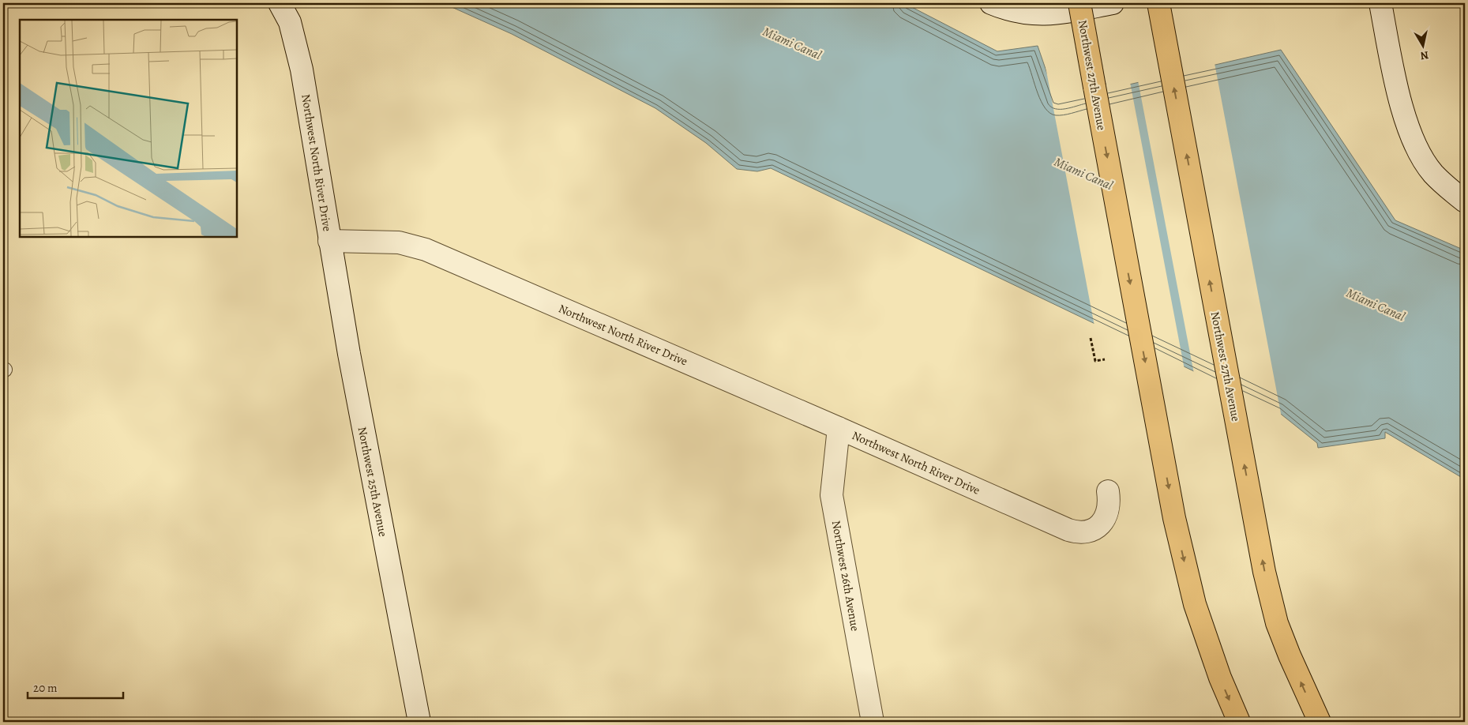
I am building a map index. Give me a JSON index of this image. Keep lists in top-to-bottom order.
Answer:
{
  "streets": {
    "highway": ["Northwest 27th Avenue"],
    "street": ["Northwest North River Drive", "Northwest 25th Avenue", "Northwest 26th Avenue"]
  },
  "crossings": [
    ["Northwest North River Drive", "Northwest 25th Avenue"],
    ["Northwest North River Drive", "Northwest 26th Avenue"]
  ],
  "water": ["Miami Canal"],
  "scale_bar": "20 m",
  "north": "bottom"
}
